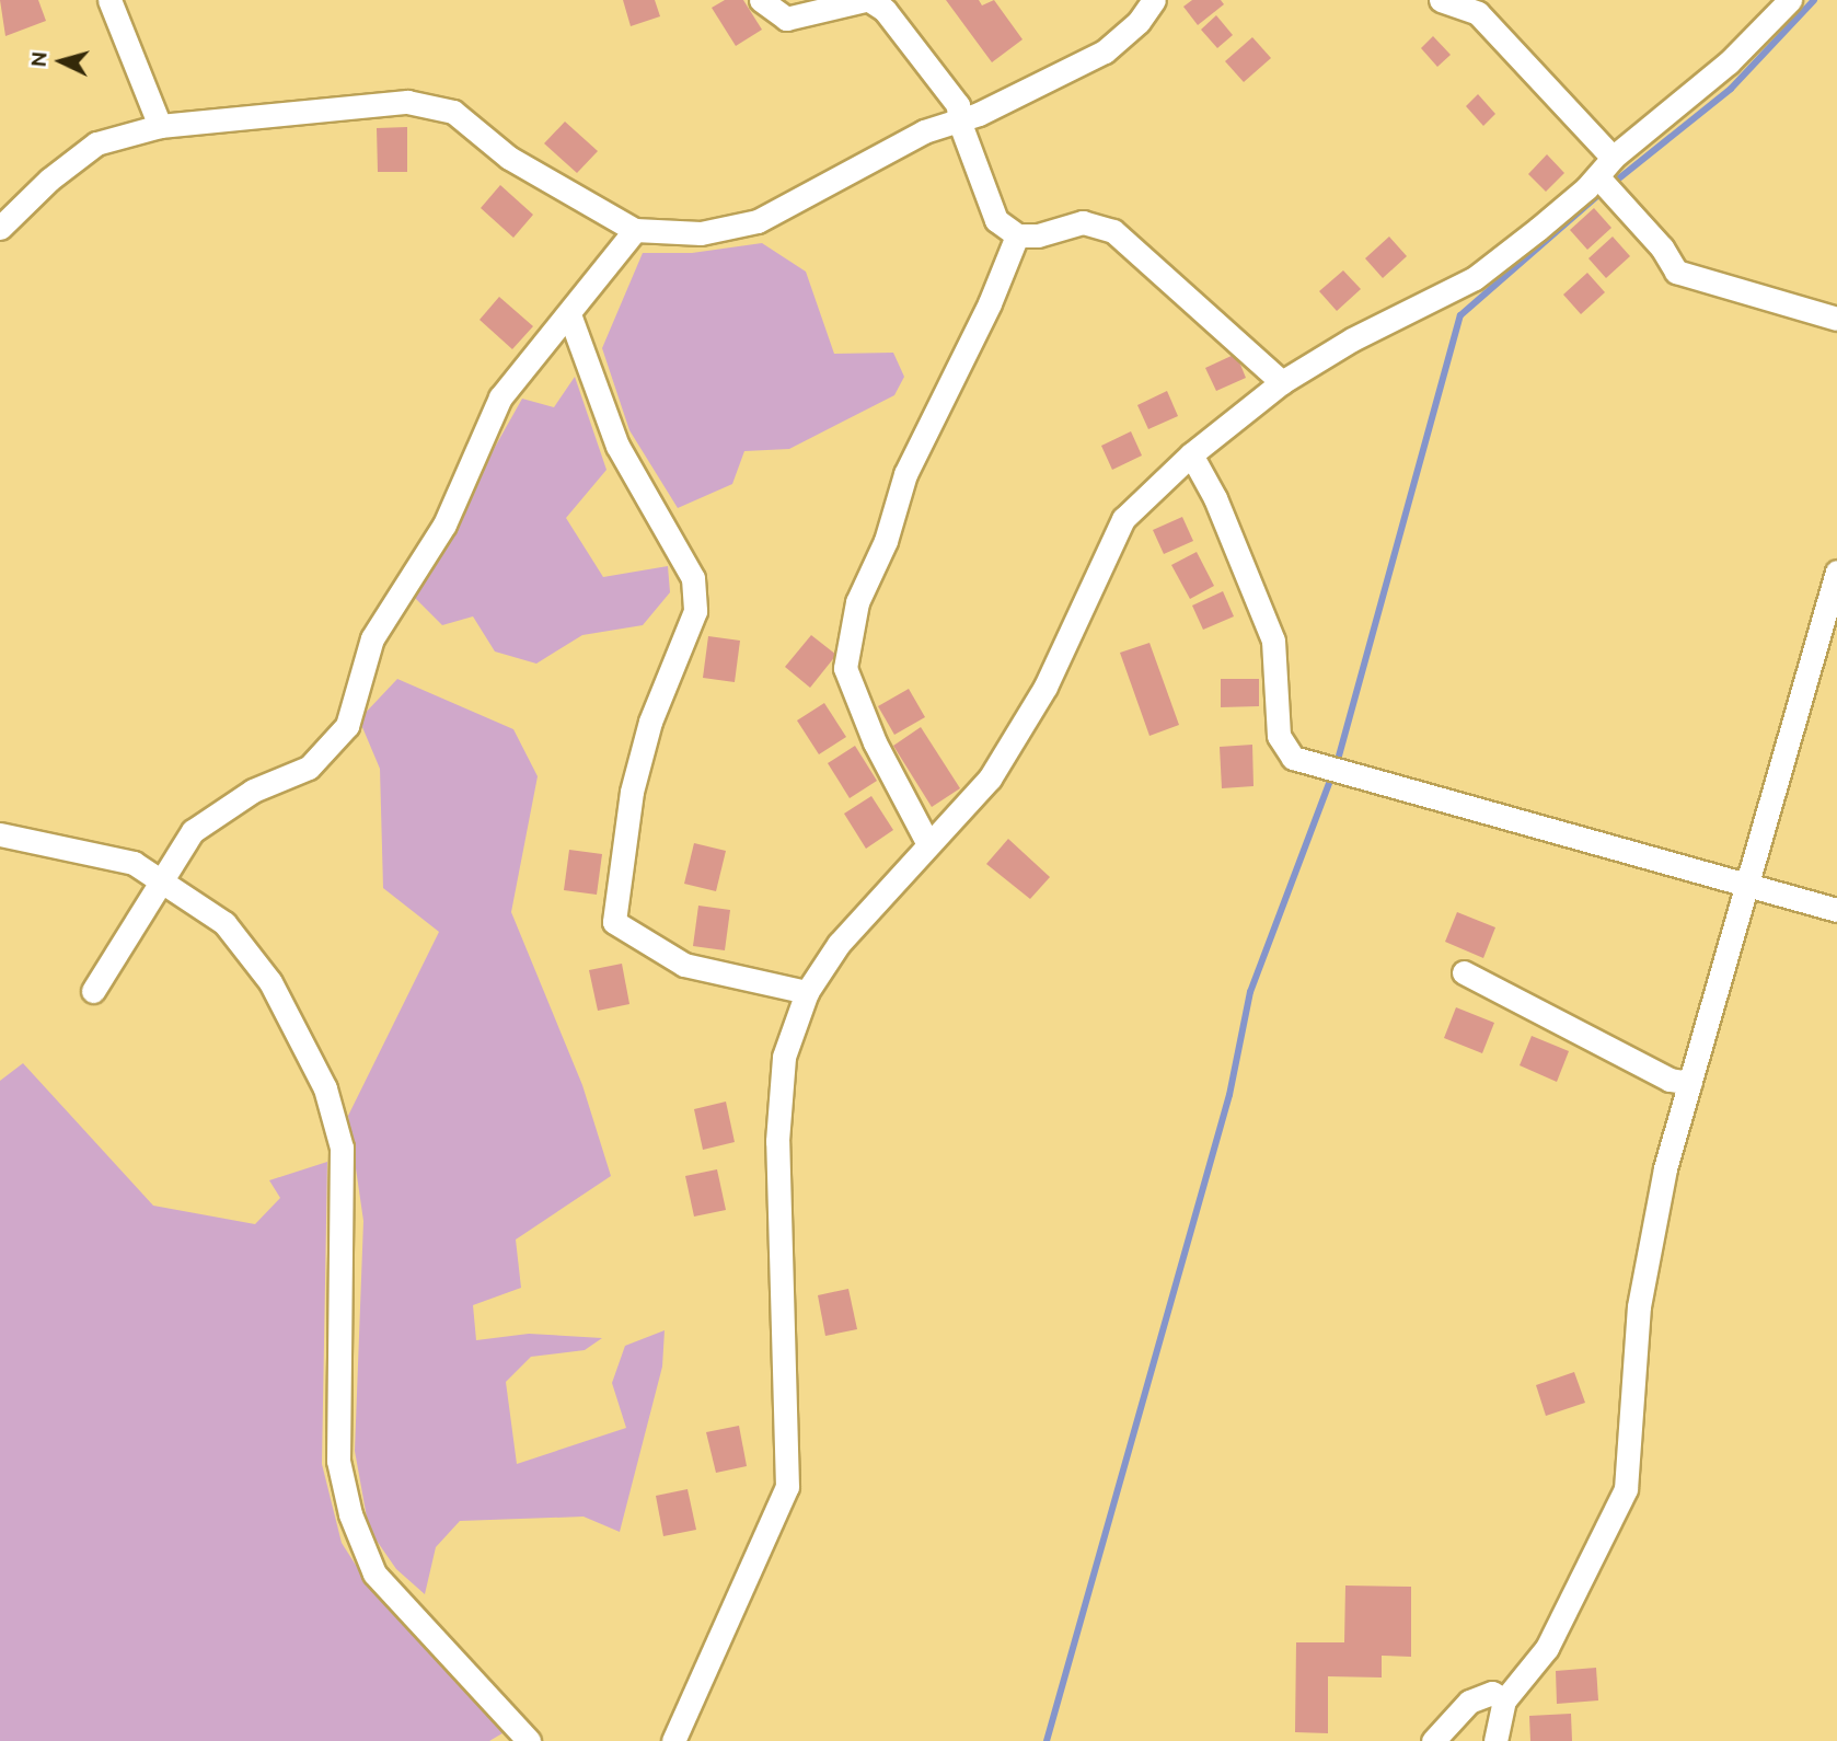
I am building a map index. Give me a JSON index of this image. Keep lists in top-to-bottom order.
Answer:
{
  "north": "left"
}
